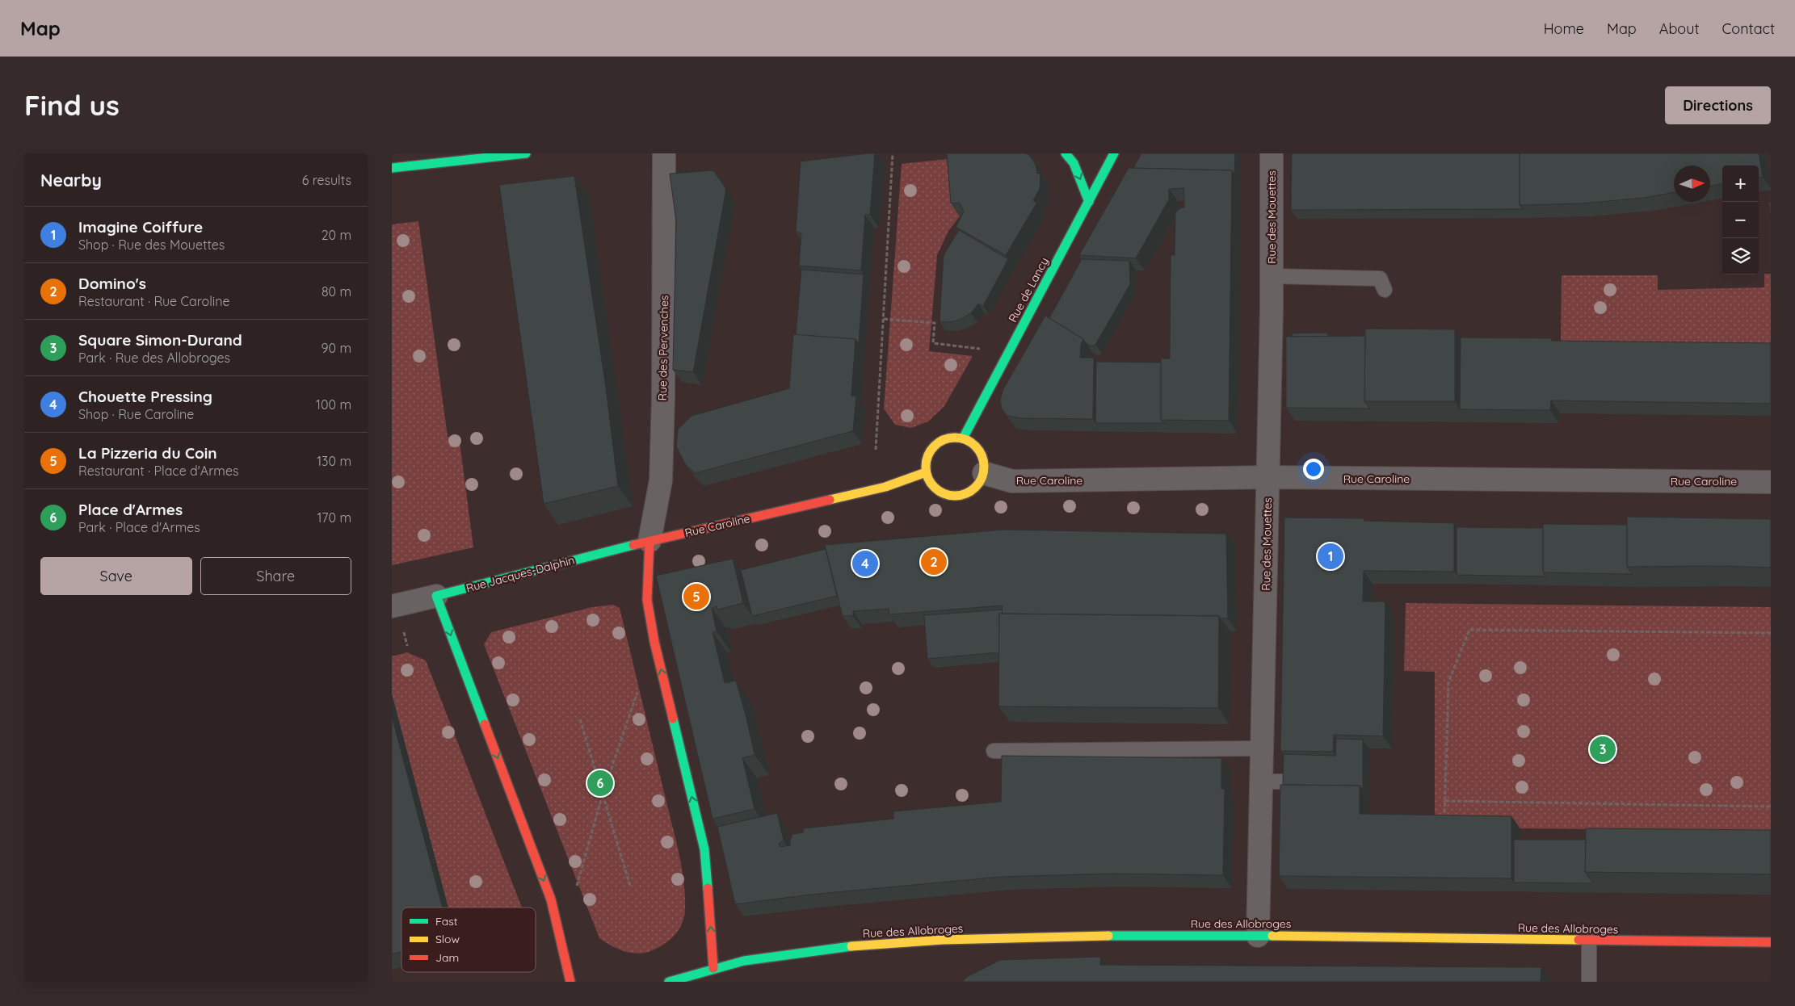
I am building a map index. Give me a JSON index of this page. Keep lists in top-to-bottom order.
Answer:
{
  "streets": {
    "street": [
      "Rue des Mouettes",
      "Rue de Lancy",
      "Rue des Pervenches",
      "Rue Caroline",
      "Rue Jacques-Dalphin",
      "Rue des Allobroges"
    ]
  },
  "crossings": [
    ["Rue des Mouettes", "Rue Caroline"],
    ["Rue des Mouettes", "Rue des Allobroges"],
    ["Rue de Lancy", "Rue Caroline"],
    ["Rue des Pervenches", "Rue Caroline"],
    ["Rue des Pervenches", "Rue Jacques-Dalphin"],
    ["Rue Caroline", "Rue Jacques-Dalphin"]
  ],
  "legend": ["Fast", "Slow", "Jam"],
  "north": "right",
  "page": {
    "header": "Map",
    "nav": [
      "Home",
      "Map",
      "About",
      "Contact"
    ],
    "buttons": [
      "Directions",
      ["Save", "Share"]
    ],
    "title": "Find us",
    "heading": ["Nearby", "6 results"],
    "map_buttons": ["+", "−"],
    "list": [
      {
        "mark": "1",
        "name": "Imagine Coiffure",
        "note": "Shop · Rue des Mouettes",
        "value": "20 m"
      },
      {
        "mark": "2",
        "name": "Domino's",
        "note": "Restaurant · Rue Caroline",
        "value": "80 m"
      },
      {
        "mark": "3",
        "name": "Square Simon-Durand",
        "note": "Park · Rue des Allobroges",
        "value": "90 m"
      },
      {
        "mark": "4",
        "name": "Chouette Pressing",
        "note": "Shop · Rue Caroline",
        "value": "100 m"
      },
      {
        "mark": "5",
        "name": "La Pizzeria du Coin",
        "note": "Restaurant · Place d'Armes",
        "value": "130 m"
      },
      {
        "mark": "6",
        "name": "Place d'Armes",
        "note": "Park · Place d'Armes",
        "value": "170 m"
      }
    ],
    "pins": [
      "1",
      "2",
      "4",
      "5",
      "3",
      "6"
    ]
  }
}
